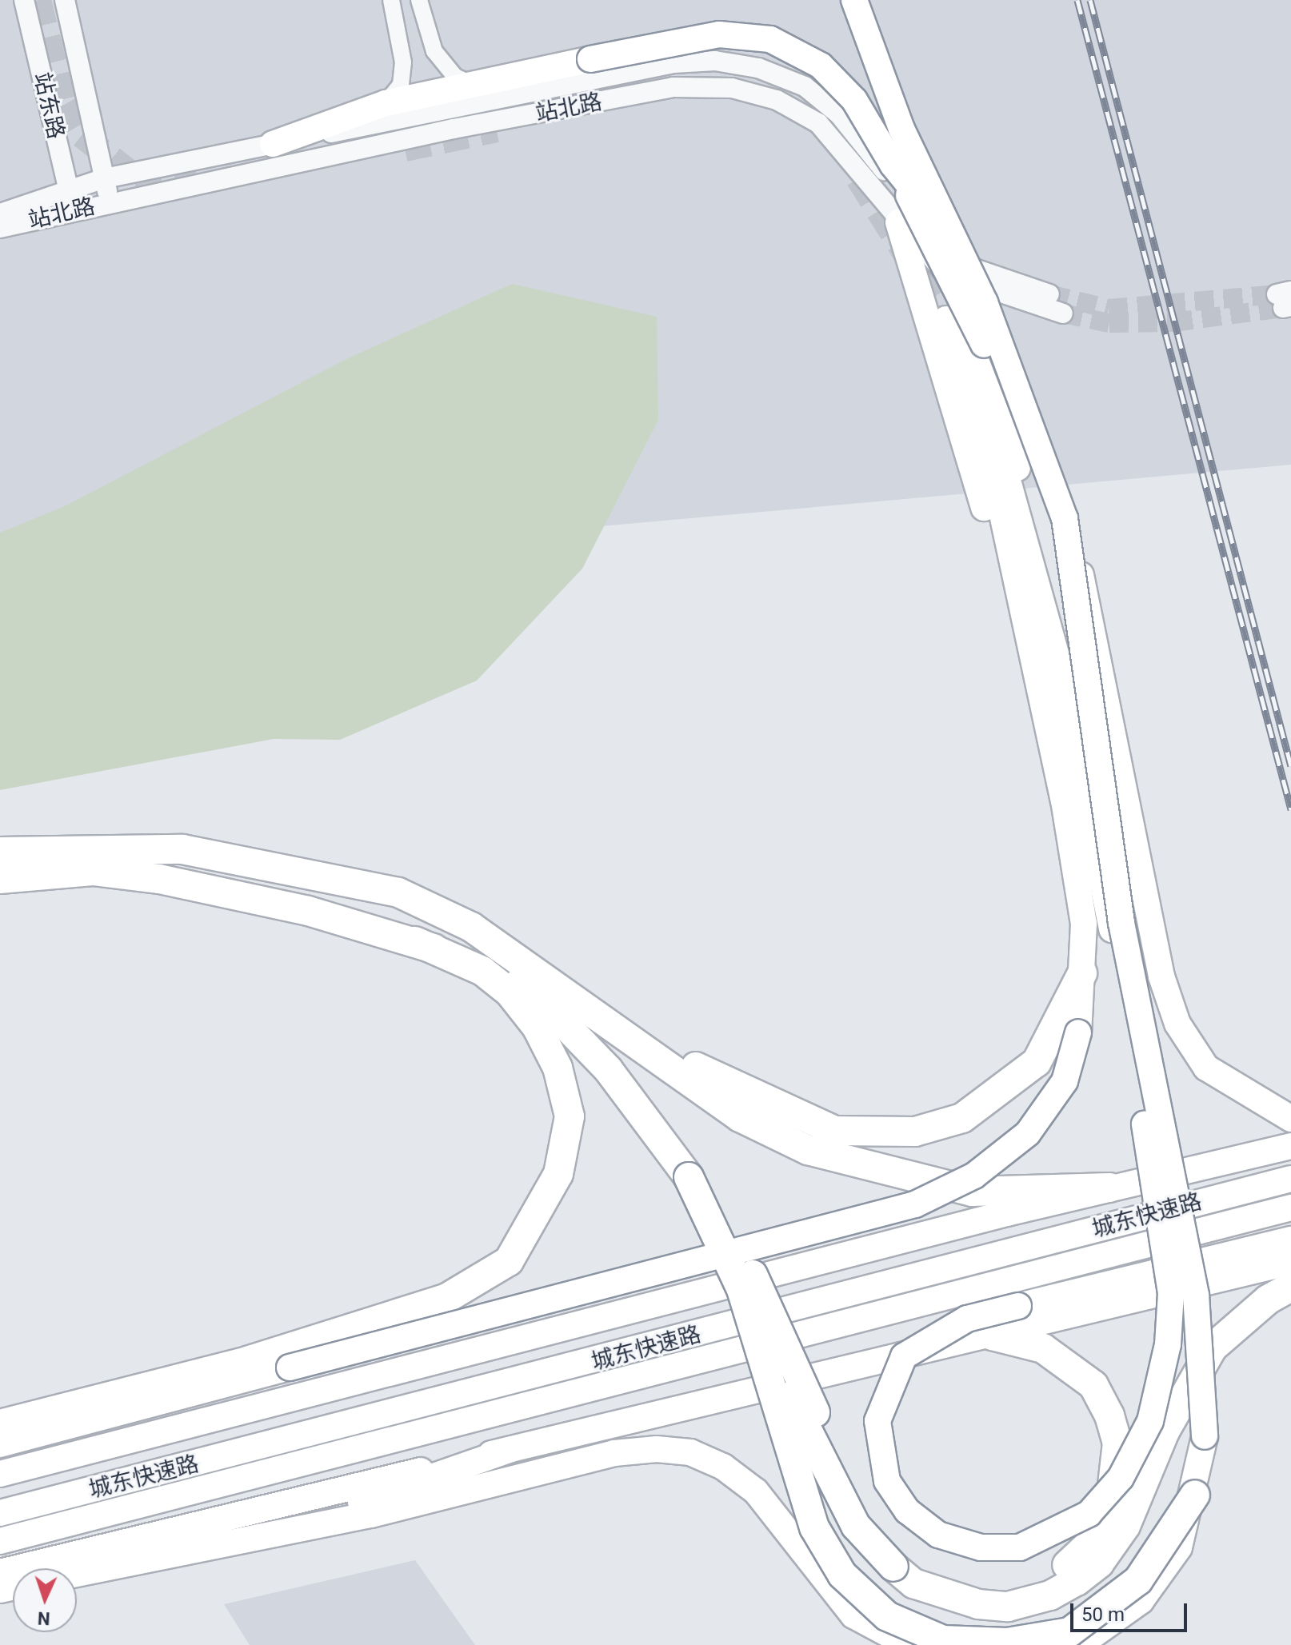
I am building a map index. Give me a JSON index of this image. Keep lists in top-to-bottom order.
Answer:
{
  "streets": {
    "main road": ["城东快速路"],
    "street": ["站东路", "站北路"]
  },
  "crossings": [
    ["站东路", "站北路"]
  ],
  "scale_bar": "50 m",
  "north": "bottom"
}
